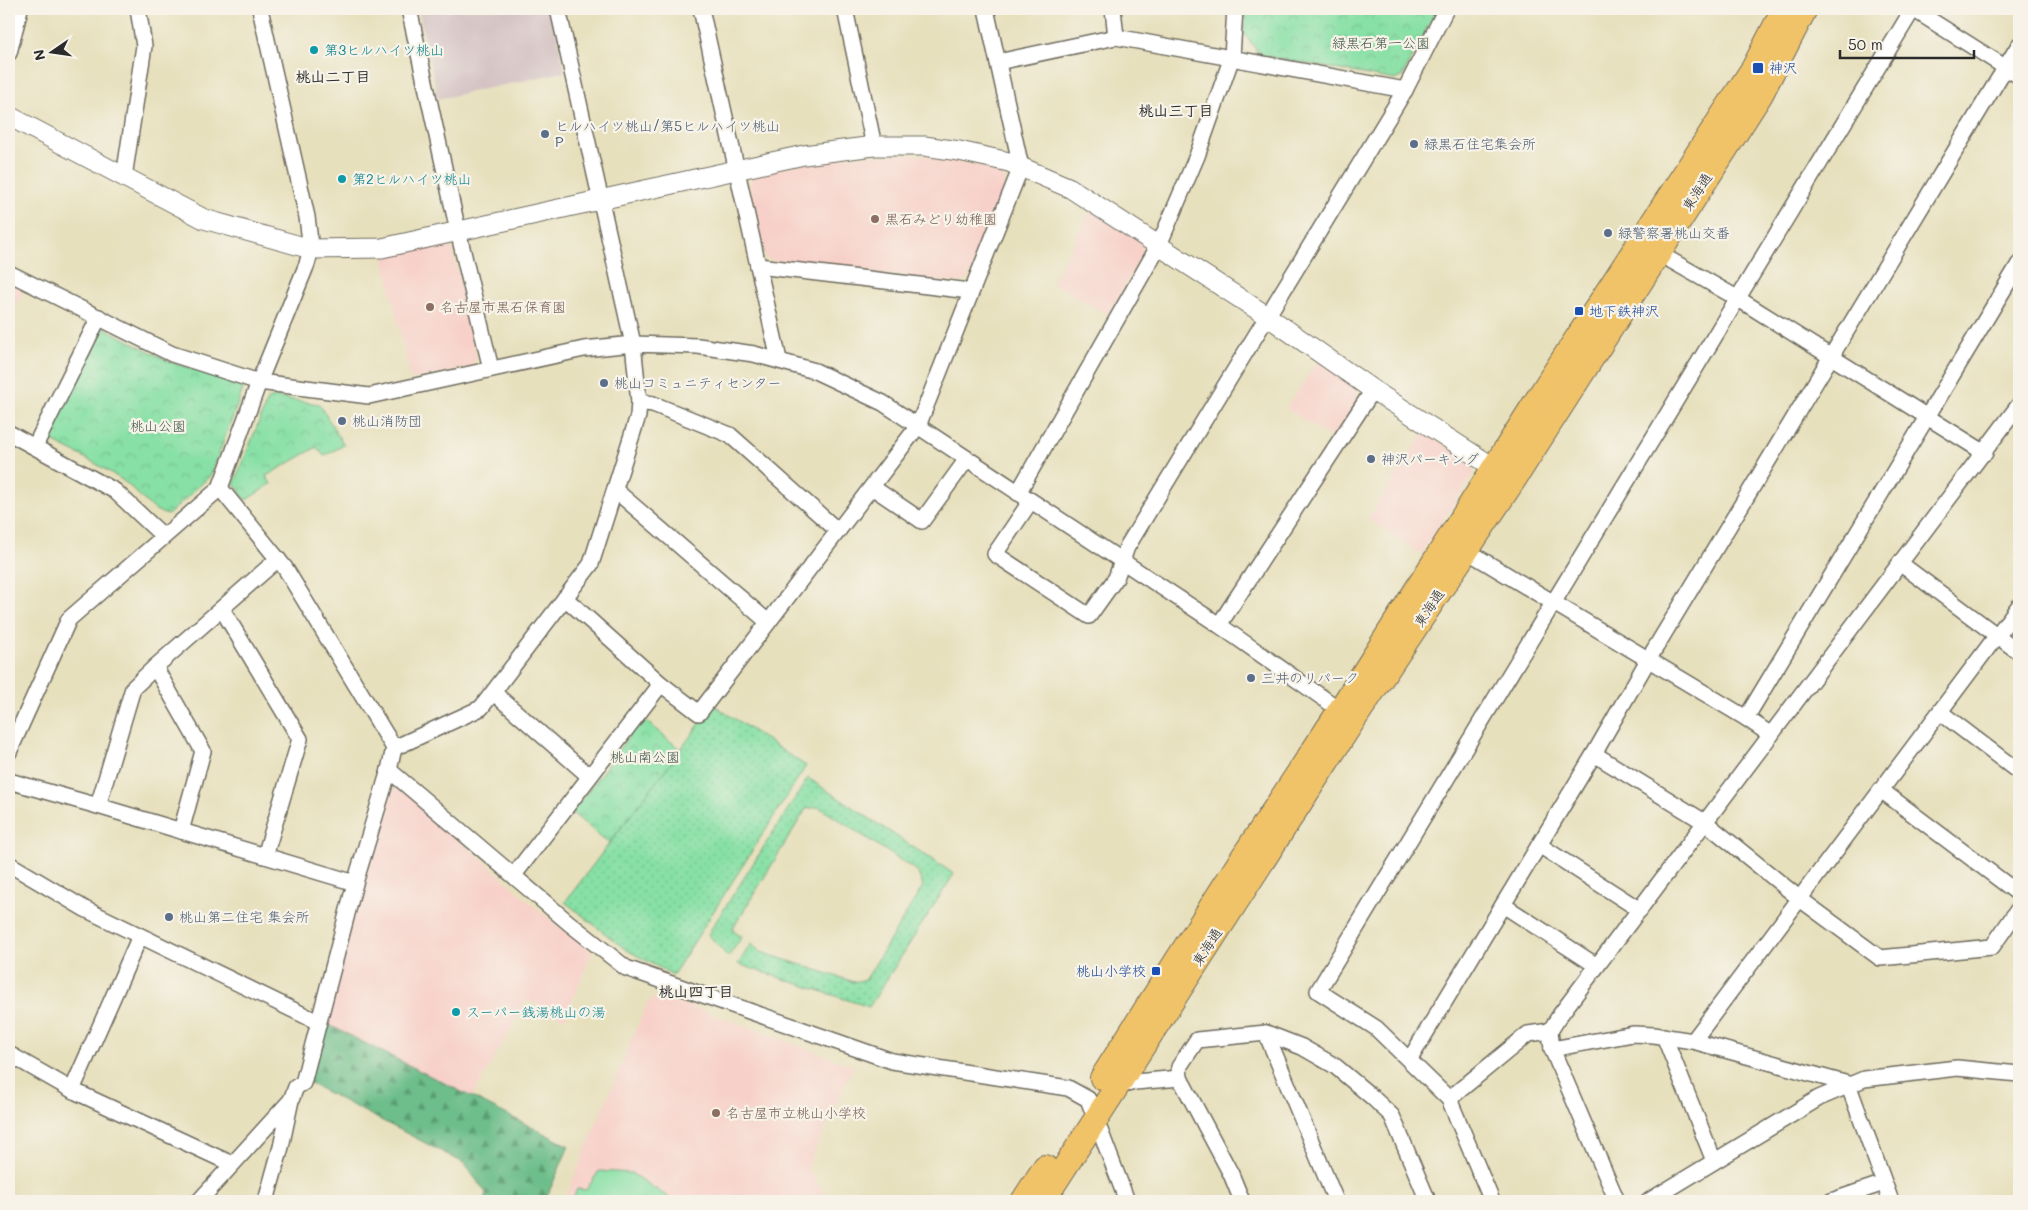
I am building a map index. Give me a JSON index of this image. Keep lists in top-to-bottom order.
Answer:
{
  "streets": {
    "main road": ["東海通"]
  },
  "districts": ["桃山二丁目", "桃山三丁目", "桃山四丁目"],
  "parks": ["緑黒石第一公園", "桃山公園", "桃山南公園"],
  "places": {
    "other": [
      "第3ヒルハイツ桃山",
      "ヒルハイツ桃山/第5ヒルハイツ桃山 P",
      "緑黒石住宅集会所",
      "第2ヒルハイツ桃山",
      "黒石みどり幼稚園",
      "緑警察署桃山交番",
      "名古屋市黒石保育園",
      "桃山コミュニティセンター",
      "桃山消防団",
      "神沢パーキング",
      "三井のリパーク",
      "桃山第二住宅 集会所",
      "スーパー銭湯桃山の湯",
      "名古屋市立桃山小学校"
    ],
    "transit": ["神沢", "地下鉄神沢", "桃山小学校"]
  },
  "scale_bar": "50 m",
  "north": "left"
}
